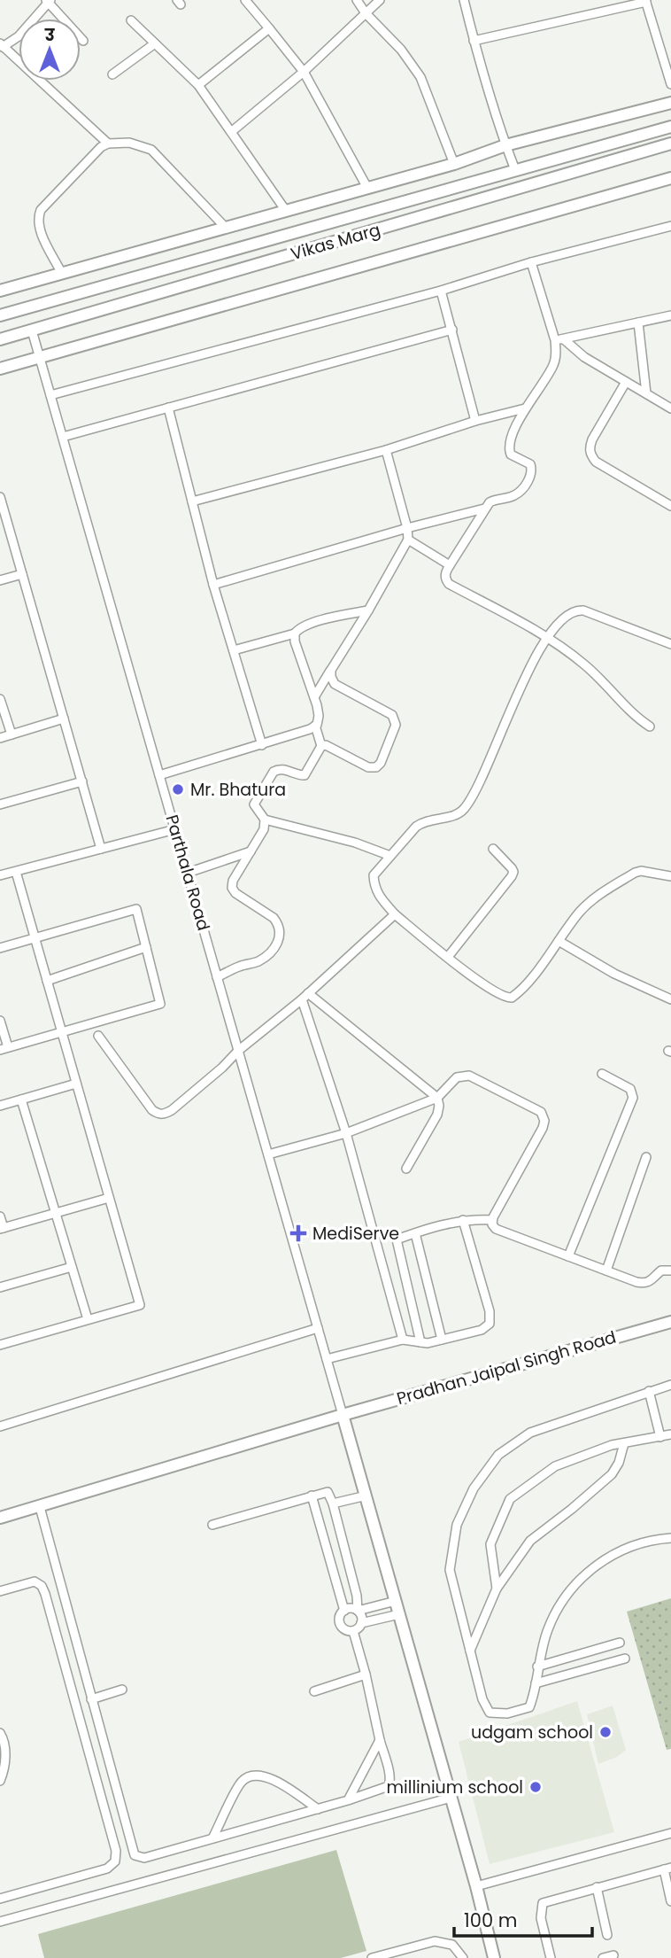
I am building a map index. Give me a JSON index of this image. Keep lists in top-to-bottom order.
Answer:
{
  "streets": {
    "street": ["Vikas Marg", "Parthala Road", "Pradhan Jaipal Singh Road"]
  },
  "crossings": [
    ["Vikas Marg", "Parthala Road"],
    ["Parthala Road", "Pradhan Jaipal Singh Road"]
  ],
  "places": {
    "other": ["Mr. Bhatura", "udgam school", "millinium school"],
    "health": ["MediServe"]
  },
  "scale_bar": "100 m",
  "north": "top"
}
